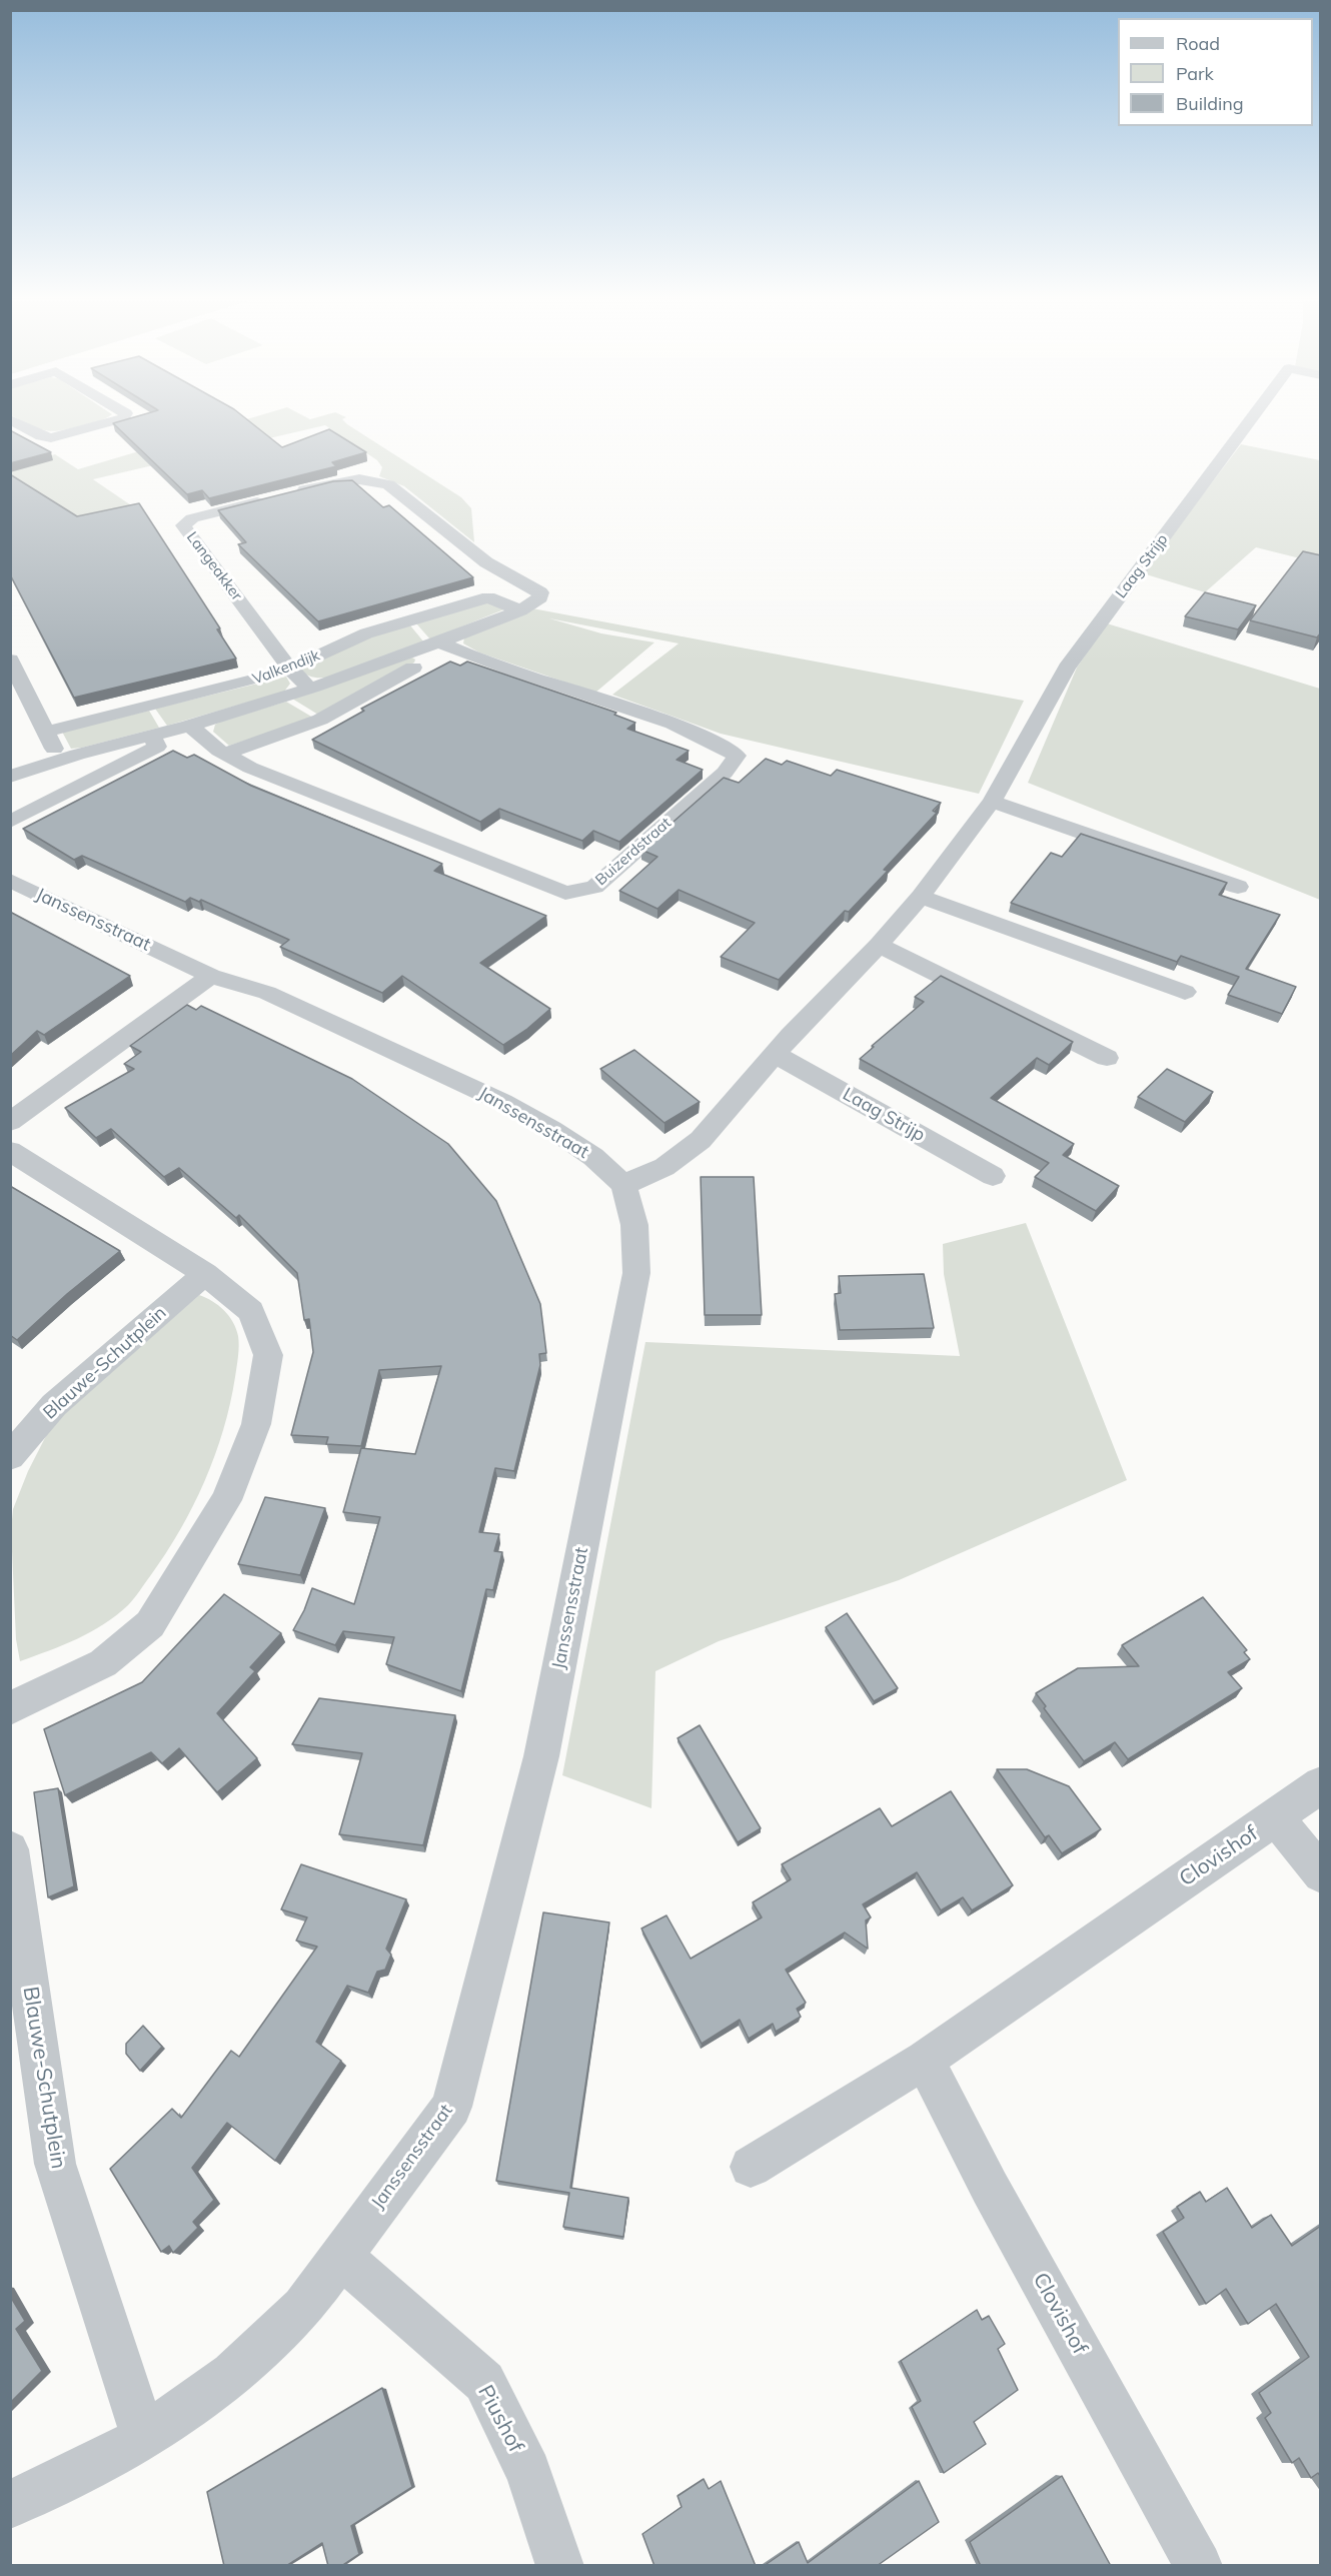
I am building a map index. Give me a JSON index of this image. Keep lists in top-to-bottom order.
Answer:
{
  "streets": {
    "street": [
      "Langeakker",
      "Laag Strijp",
      "Valkendijk",
      "Buizerdstraat",
      "Janssensstraat",
      "Blauwe-Schutplein",
      "Clovishof",
      "Piushof"
    ]
  },
  "crossings": [
    ["Langeakker", "Valkendijk"],
    ["Laag Strijp", "Janssensstraat"],
    ["Valkendijk", "Buizerdstraat"],
    ["Janssensstraat", "Blauwe-Schutplein"],
    ["Janssensstraat", "Piushof"]
  ],
  "legend": ["Road", "Park", "Building"]
}
